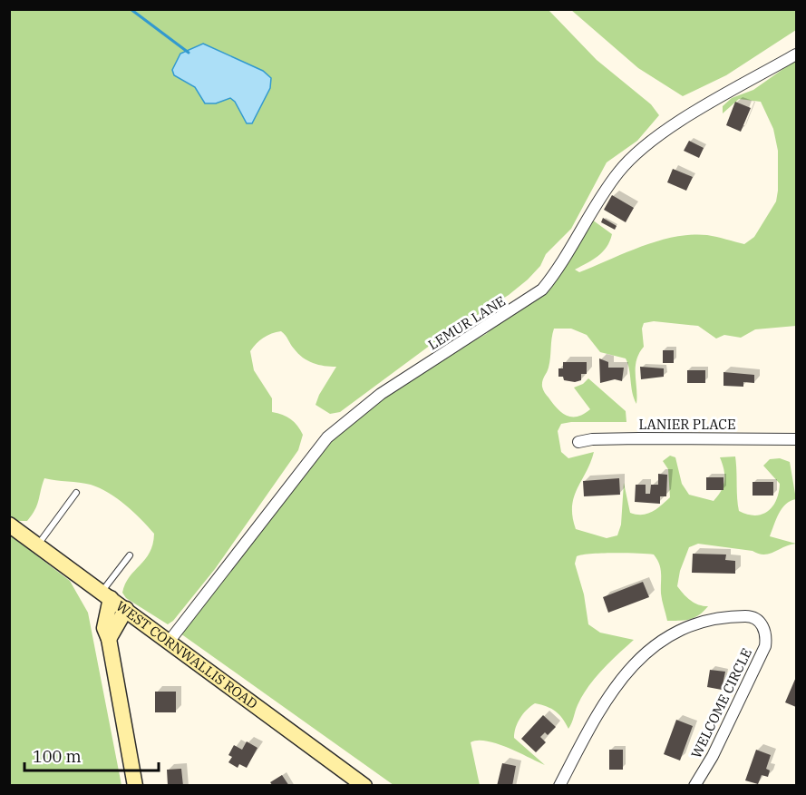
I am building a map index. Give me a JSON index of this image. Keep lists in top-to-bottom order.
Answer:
{
  "streets": {
    "street": [
      "LEMUR LANE",
      "LANIER PLACE",
      "WEST CORNWALLIS ROAD",
      "WELCOME CIRCLE"
    ]
  },
  "crossings": [
    ["LEMUR LANE", "WEST CORNWALLIS ROAD"]
  ],
  "scale_bar": "100 m"
}
